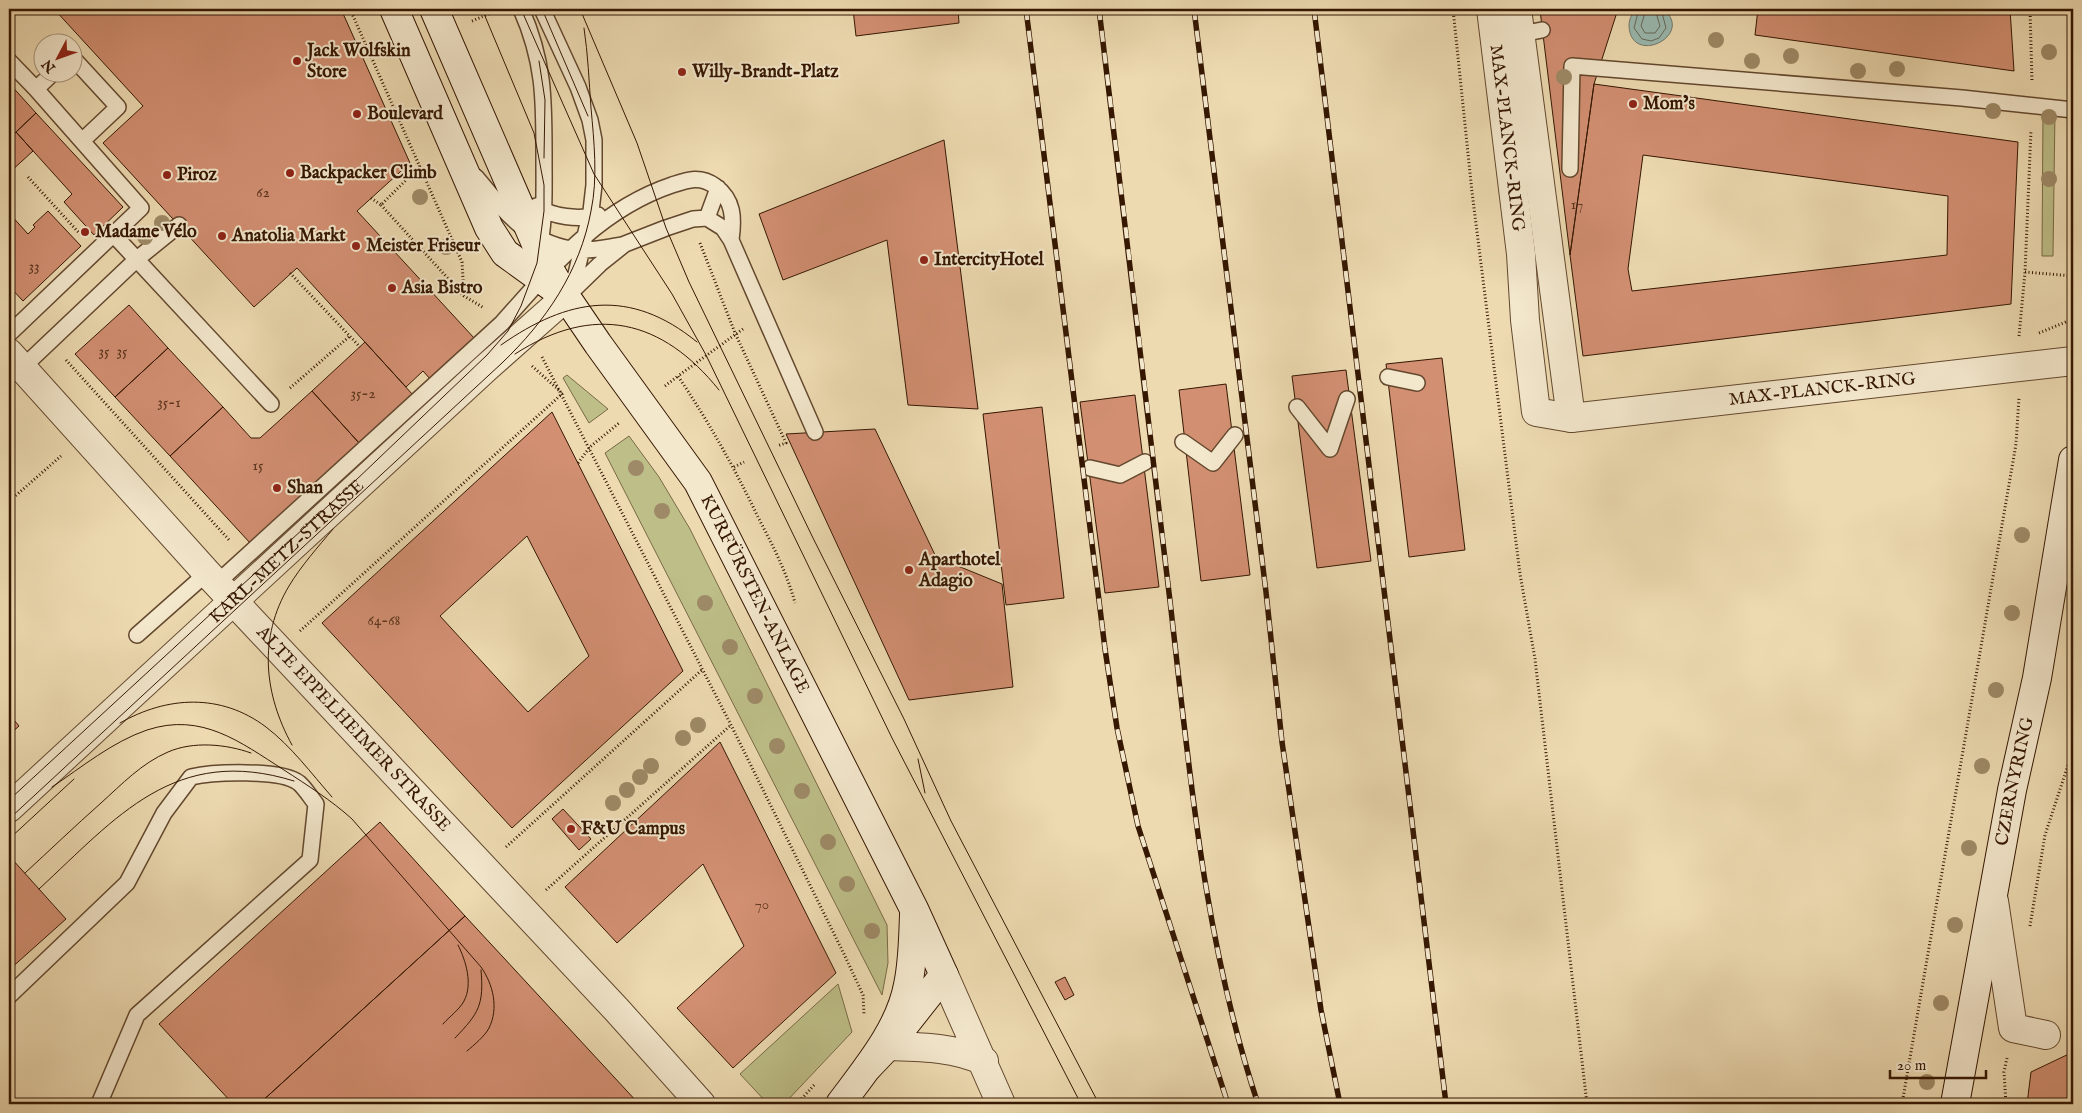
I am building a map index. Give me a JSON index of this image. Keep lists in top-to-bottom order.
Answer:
{
  "streets": {
    "street": [
      "MAX-PLANCK-RING",
      "KARL-METZ-STRASSE",
      "KURFÜRSTEN-ANLAGE",
      "ALTE EPPELHEIMER STRASSE",
      "CZERNYRING"
    ]
  },
  "crossings": [
    ["KARL-METZ-STRASSE", "KURFÜRSTEN-ANLAGE"],
    ["KARL-METZ-STRASSE", "ALTE EPPELHEIMER STRASSE"]
  ],
  "places": [
    "Jack Wolfskin Store",
    "Willy-Brandt-Platz",
    "Mom’s",
    "Boulevard",
    "Backpacker Climb",
    "Piroz",
    "Madame Vélo",
    "Anatolia Markt",
    "Meister Friseur",
    "IntercityHotel",
    "Asia Bistro",
    "Shan",
    "Aparthotel Adagio",
    "F&U Campus"
  ],
  "house_numbers": [
    "62",
    "17",
    "33",
    "35",
    "35",
    "35-2",
    "35-1",
    "15",
    "64-68",
    "70"
  ],
  "scale_bar": "20 m",
  "north": "bottom left"
}
